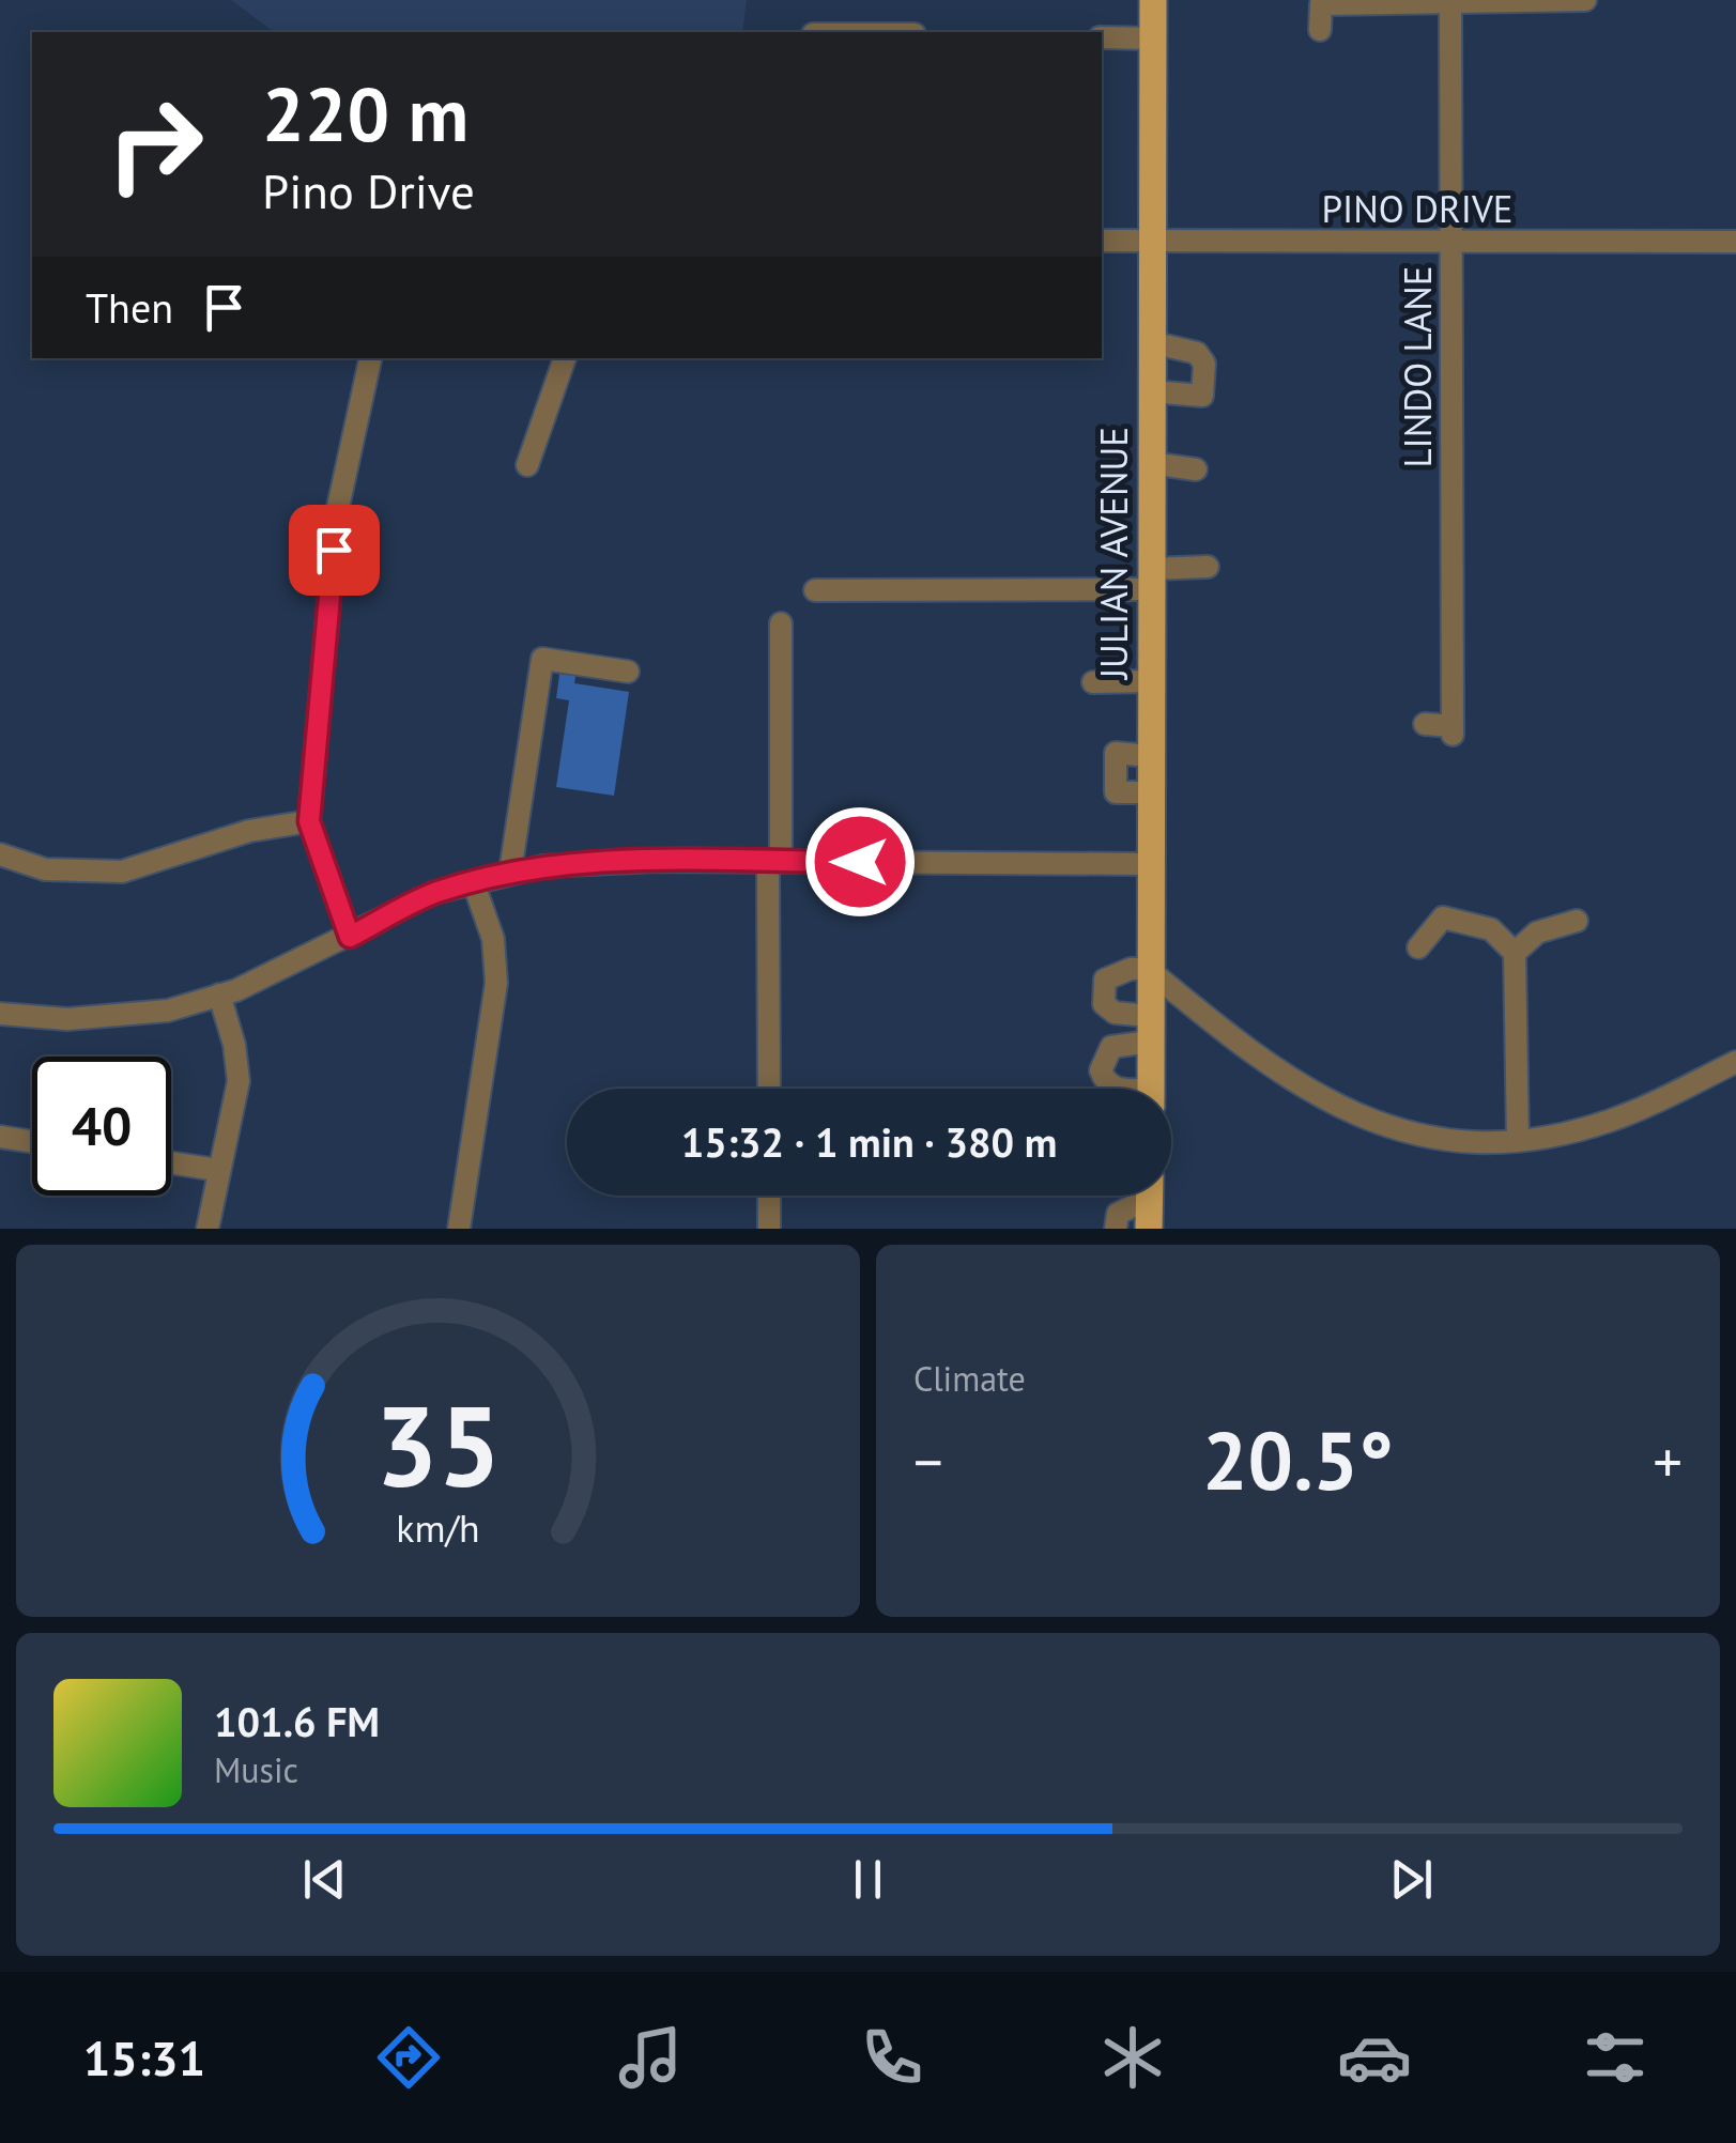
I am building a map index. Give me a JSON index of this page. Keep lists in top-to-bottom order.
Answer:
{
  "streets": {
    "main road": ["JULIAN AVENUE"],
    "street": ["PINO DRIVE", "LINDO LANE"]
  },
  "crossings": [
    ["PINO DRIVE", "LINDO LANE"],
    ["PINO DRIVE", "JULIAN AVENUE"]
  ],
  "page": {
    "turn": ["220 m", "Pino Drive"],
    "then": "Then",
    "limit": "40",
    "trip": "15:32 · 1 min · 380 m",
    "tile": "Climate",
    "heat": ["−", "20.5°", "+"],
    "song": ["101.6 FM", "Music"],
    "tabs": "15:31",
    "gauge": ["35", "km/h"]
  }
}
